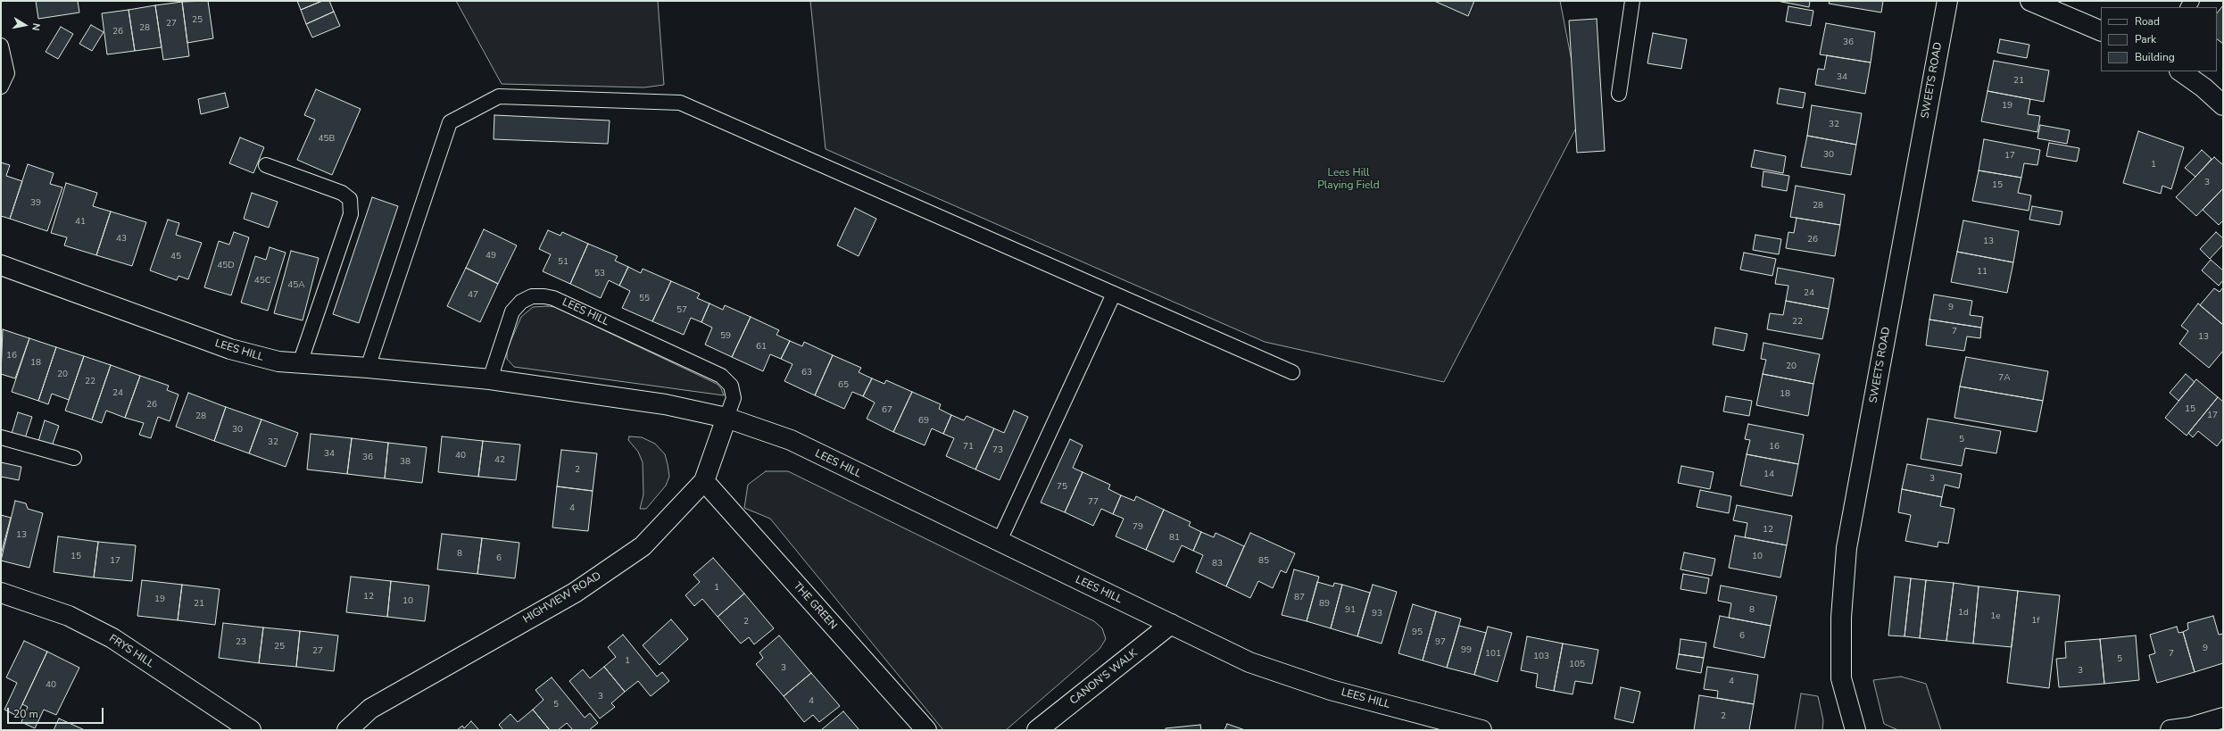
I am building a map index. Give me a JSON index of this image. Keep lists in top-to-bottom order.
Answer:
{
  "streets": {
    "street": [
      "SWEETS ROAD",
      "LEES HILL",
      "HIGHVIEW ROAD",
      "THE GREEN",
      "FRYS HILL",
      "CANON'S WALK"
    ]
  },
  "crossings": [
    ["LEES HILL", "HIGHVIEW ROAD"],
    ["LEES HILL", "CANON'S WALK"],
    ["HIGHVIEW ROAD", "THE GREEN"]
  ],
  "parks": ["Lees Hill Playing Field"],
  "house_numbers": [
    "25",
    "27",
    "28",
    "26",
    "36",
    "34",
    "21",
    "19",
    "32",
    "45B",
    "30",
    "17",
    "1",
    "3",
    "15",
    "39",
    "28",
    "41",
    "43",
    "26",
    "13",
    "49",
    "45",
    "51",
    "45D",
    "11",
    "53",
    "45C",
    "45A",
    "24",
    "47",
    "55",
    "9",
    "57",
    "22",
    "7",
    "59",
    "13",
    "61",
    "16",
    "18",
    "20",
    "63",
    "20",
    "7A",
    "22",
    "65",
    "24",
    "18",
    "26",
    "15",
    "67",
    "17",
    "28",
    "69",
    "30",
    "5",
    "32",
    "71",
    "16",
    "73",
    "34",
    "40",
    "36",
    "42",
    "38",
    "2",
    "14",
    "3",
    "75",
    "77",
    "4",
    "79",
    "12",
    "13",
    "81",
    "8",
    "15",
    "10",
    "6",
    "17",
    "85",
    "83",
    "1",
    "12",
    "87",
    "19",
    "10",
    "21",
    "89",
    "91",
    "8",
    "1d",
    "93",
    "1e",
    "1f",
    "2",
    "95",
    "6",
    "23",
    "97",
    "25",
    "9",
    "99",
    "27",
    "101",
    "7",
    "103",
    "5",
    "1",
    "105",
    "3",
    "3",
    "4",
    "40",
    "3",
    "4",
    "5",
    "2"
  ],
  "legend": ["Road", "Park", "Building"],
  "scale_bar": "20 m",
  "north": "right"
}
